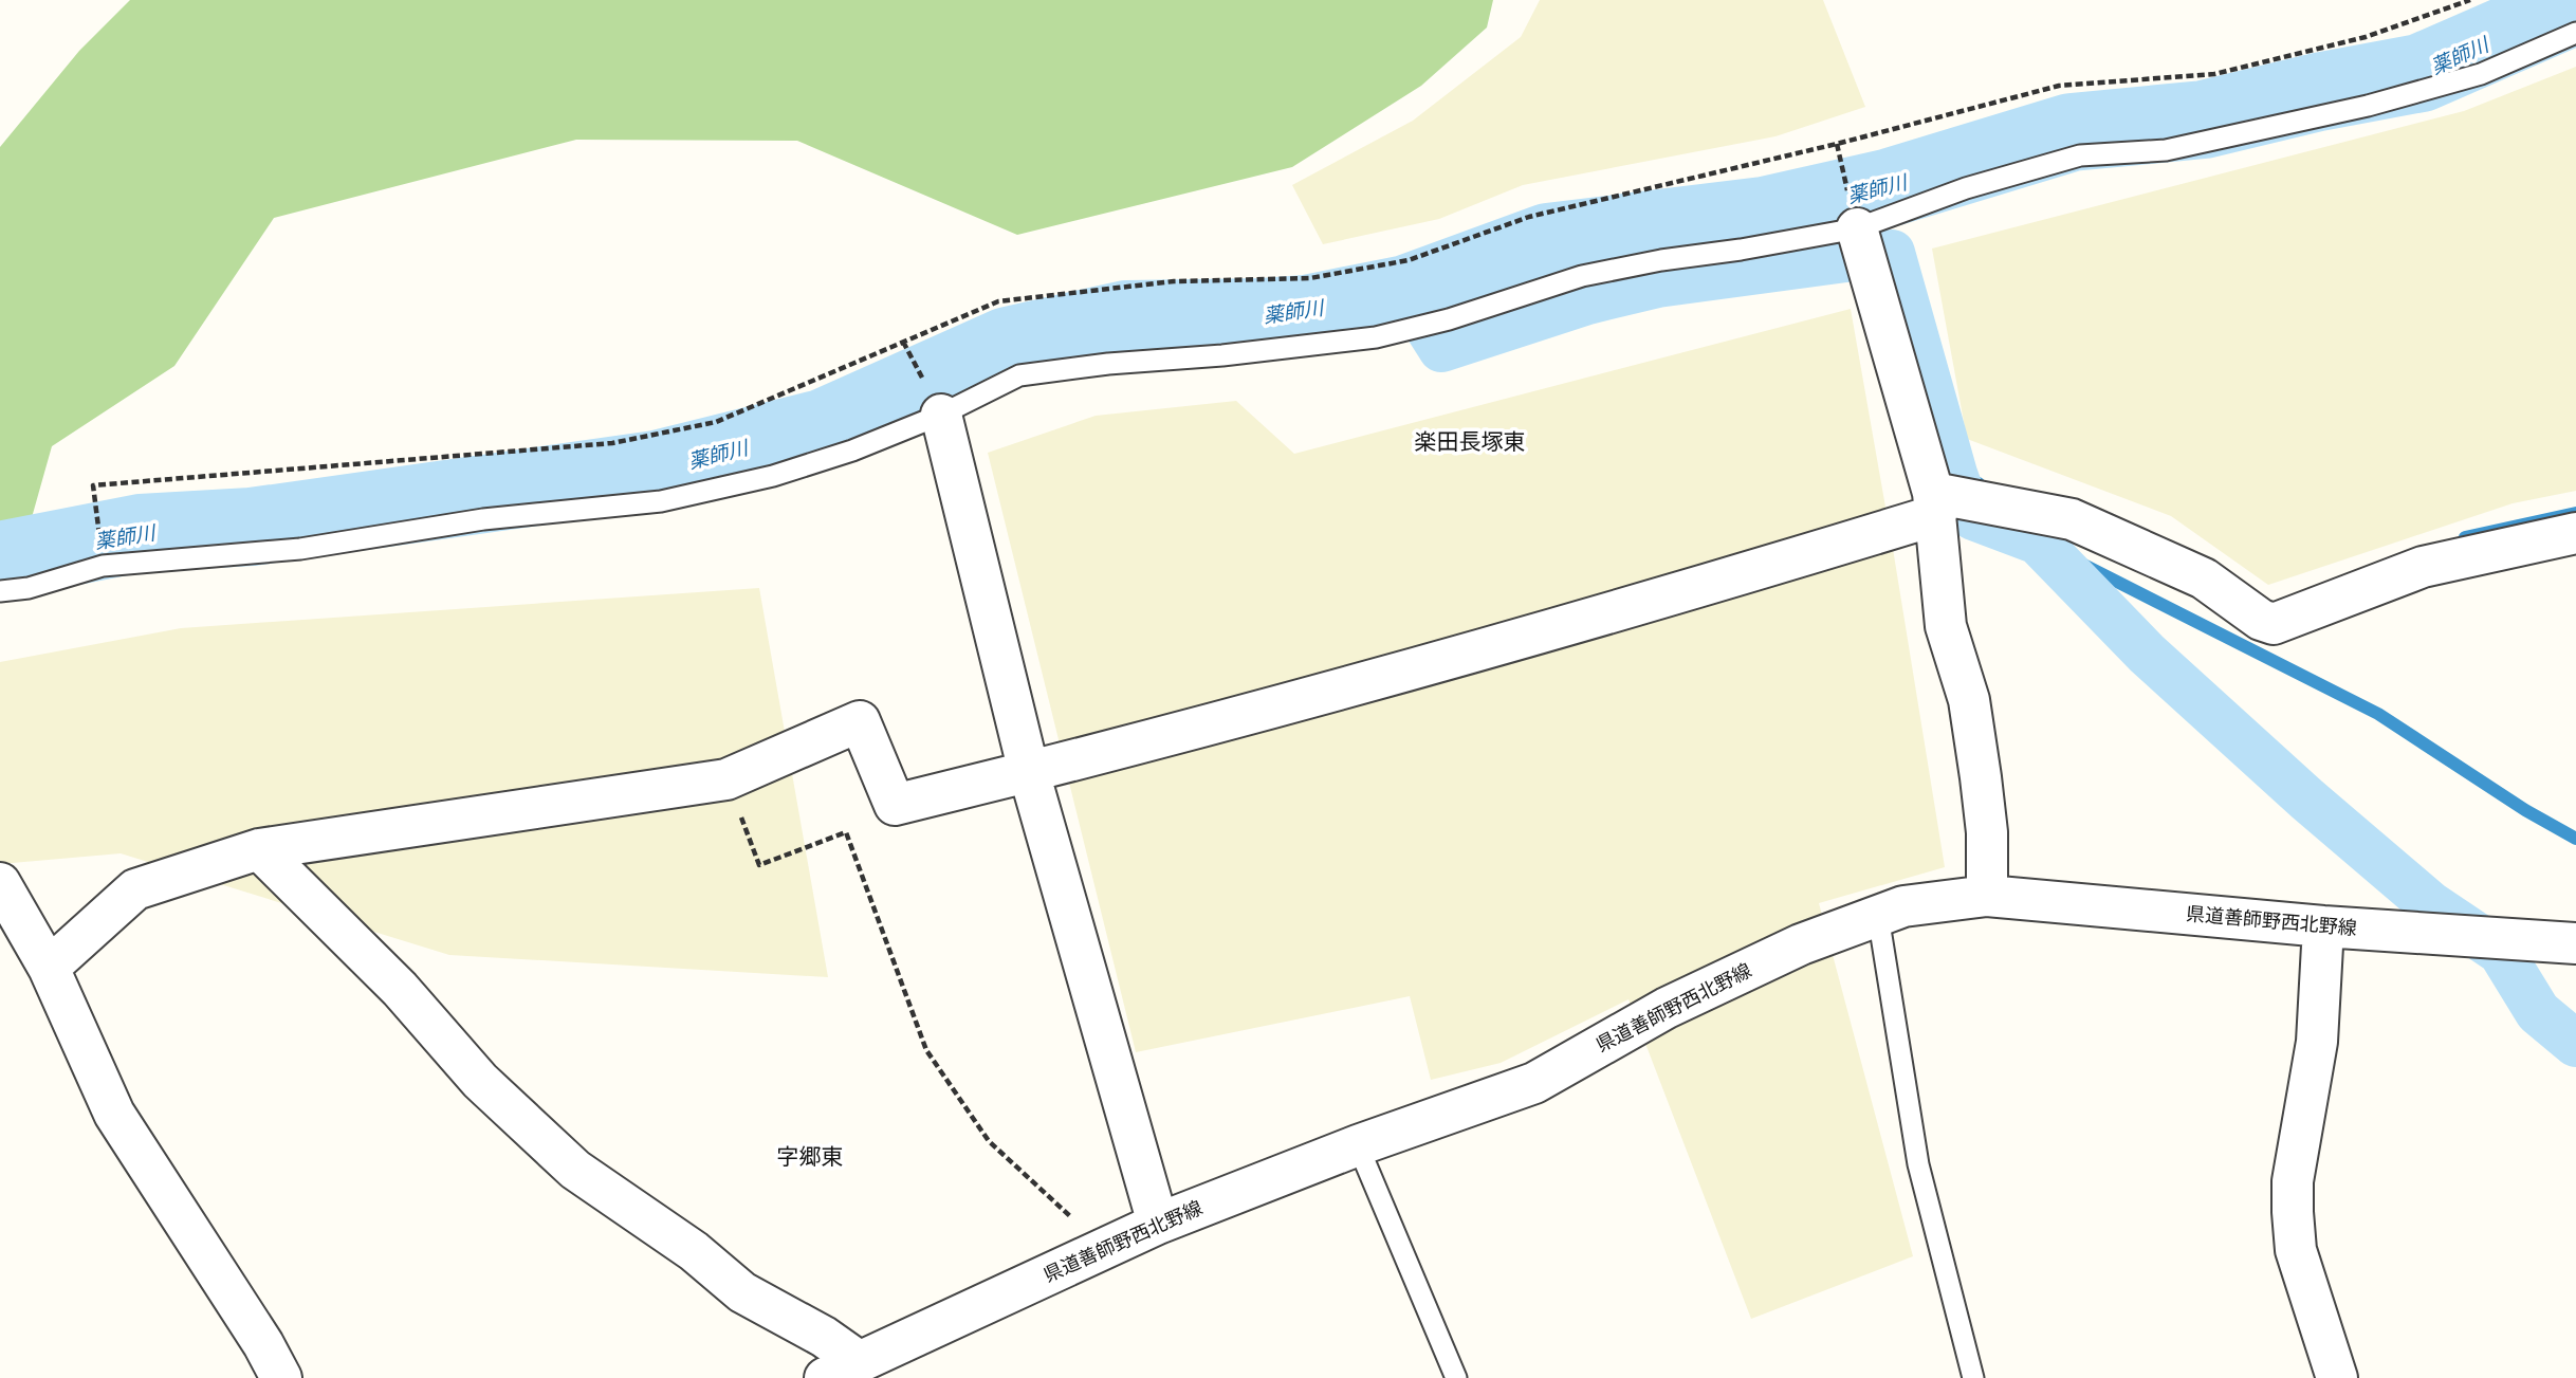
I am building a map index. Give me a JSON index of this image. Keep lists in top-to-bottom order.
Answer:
{
  "streets": {
    "street": ["県道善師野西北野線"]
  },
  "districts": ["楽田長塚東", "字郷東"],
  "water": ["薬師川"]
}
